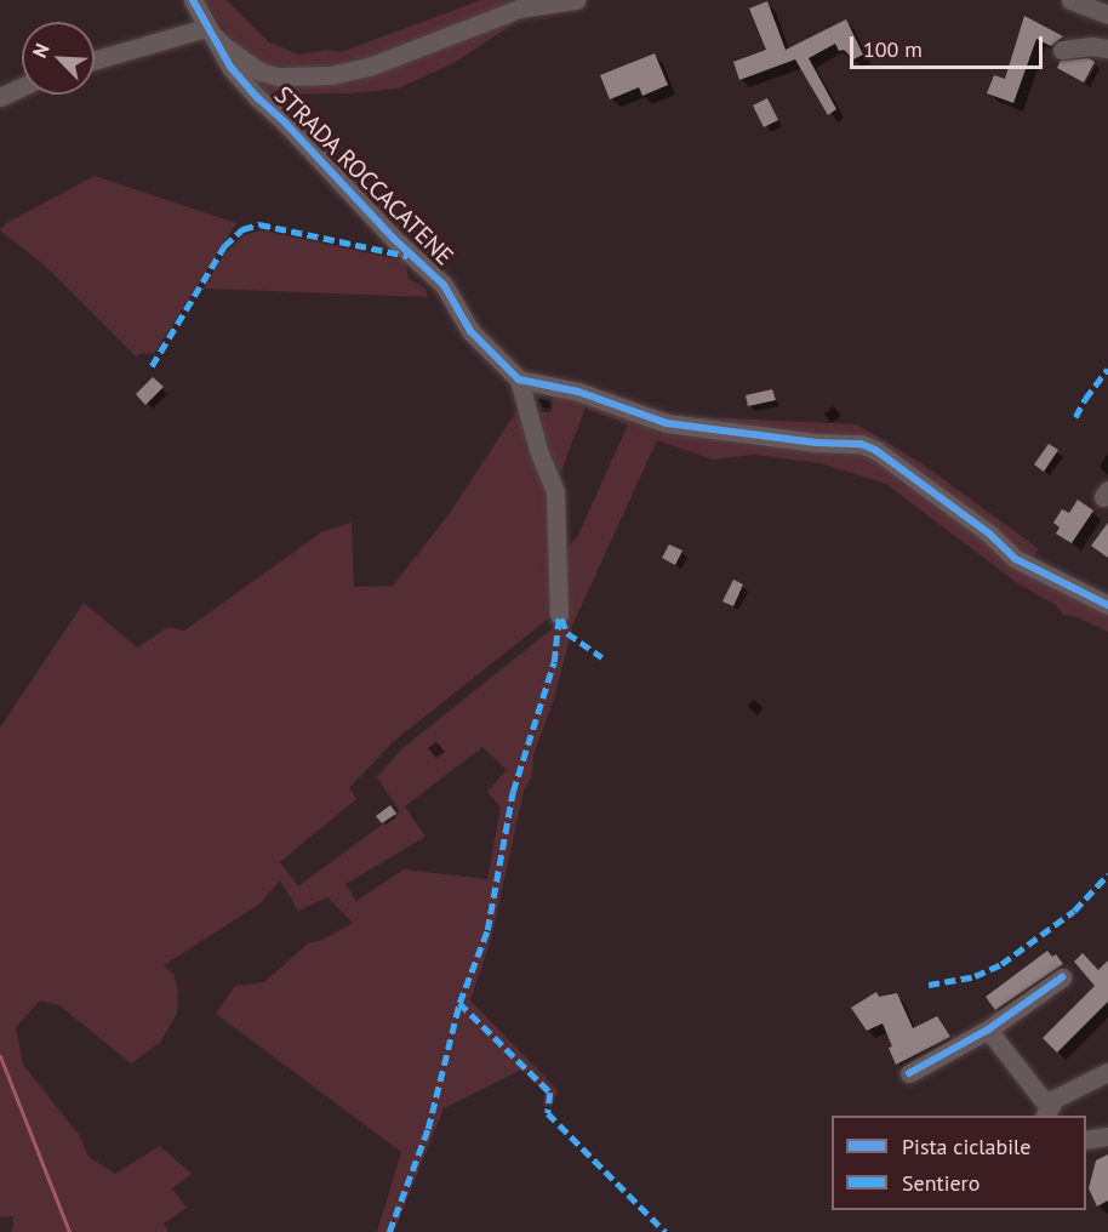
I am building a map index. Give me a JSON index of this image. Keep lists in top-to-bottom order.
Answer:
{
  "streets": {
    "street": ["STRADA ROCCACATENE"]
  },
  "legend": ["Pista ciclabile", "Sentiero"],
  "scale_bar": "100 m",
  "north": "top left"
}
